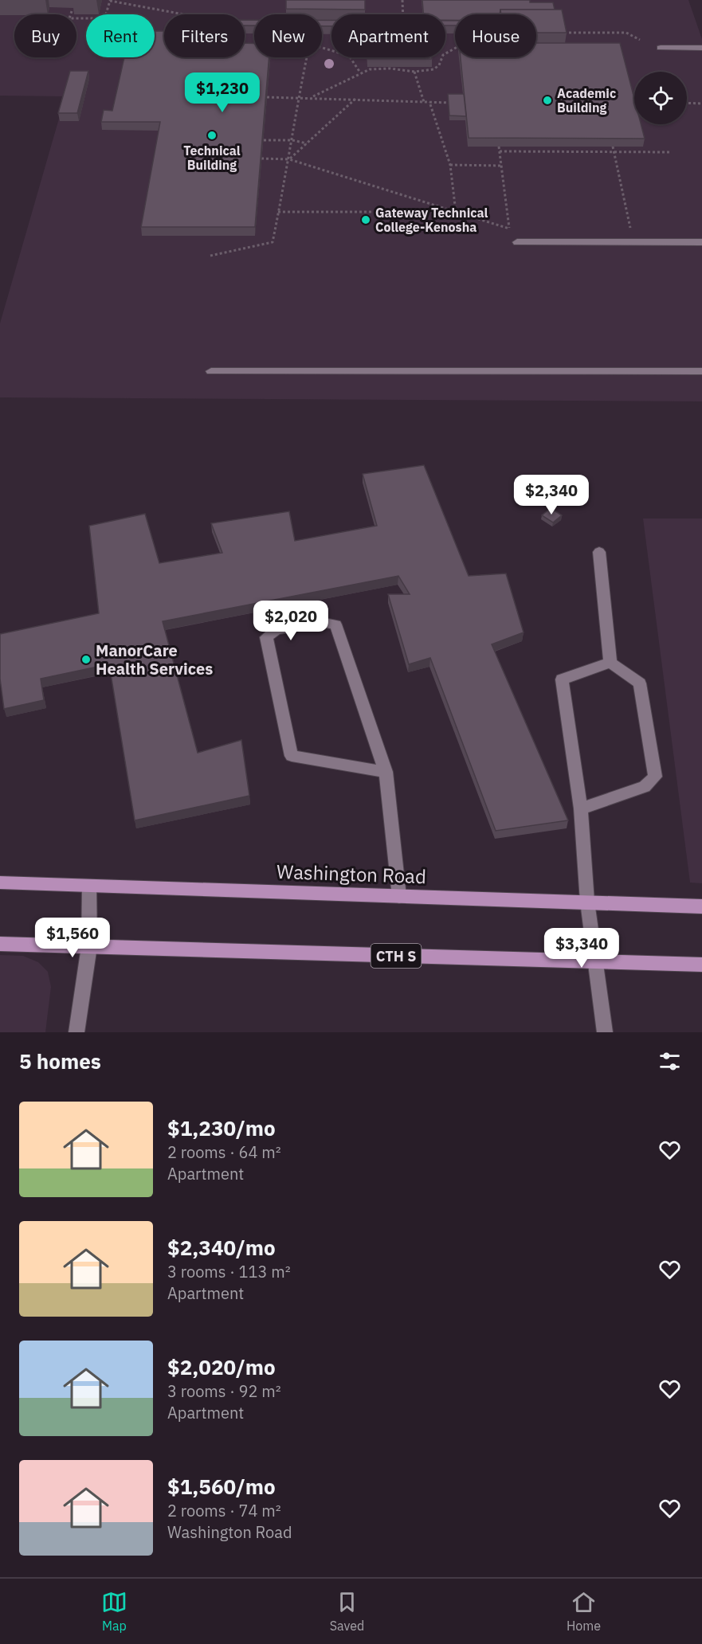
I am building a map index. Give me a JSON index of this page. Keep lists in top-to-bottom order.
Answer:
{
  "streets": {
    "main road": ["Washington Road", "CTH S"]
  },
  "places": [
    "Academic Building",
    "Technical Building",
    "Gateway Technical College-Kenosha",
    "ManorCare Health Services"
  ],
  "page": {
    "chip": [
      "Buy",
      "Rent",
      "Filters",
      "New",
      "Apartment",
      "House"
    ],
    "price": [
      "$1,230",
      "$2,340",
      "$2,020",
      "$1,560",
      "$3,340"
    ],
    "heading": "5 homes",
    "list": [
      {
        "name": "$1,230/mo",
        "note": "2 rooms · 64 m² · Apartment"
      },
      {
        "name": "$2,340/mo",
        "note": "3 rooms · 113 m² · Apartment"
      },
      {
        "name": "$2,020/mo",
        "note": "3 rooms · 92 m² · Apartment"
      },
      {
        "name": "$1,560/mo",
        "note": "2 rooms · 74 m² · Washington Road"
      }
    ],
    "tabs": ["Map", "Saved", "Home"]
  }
}
